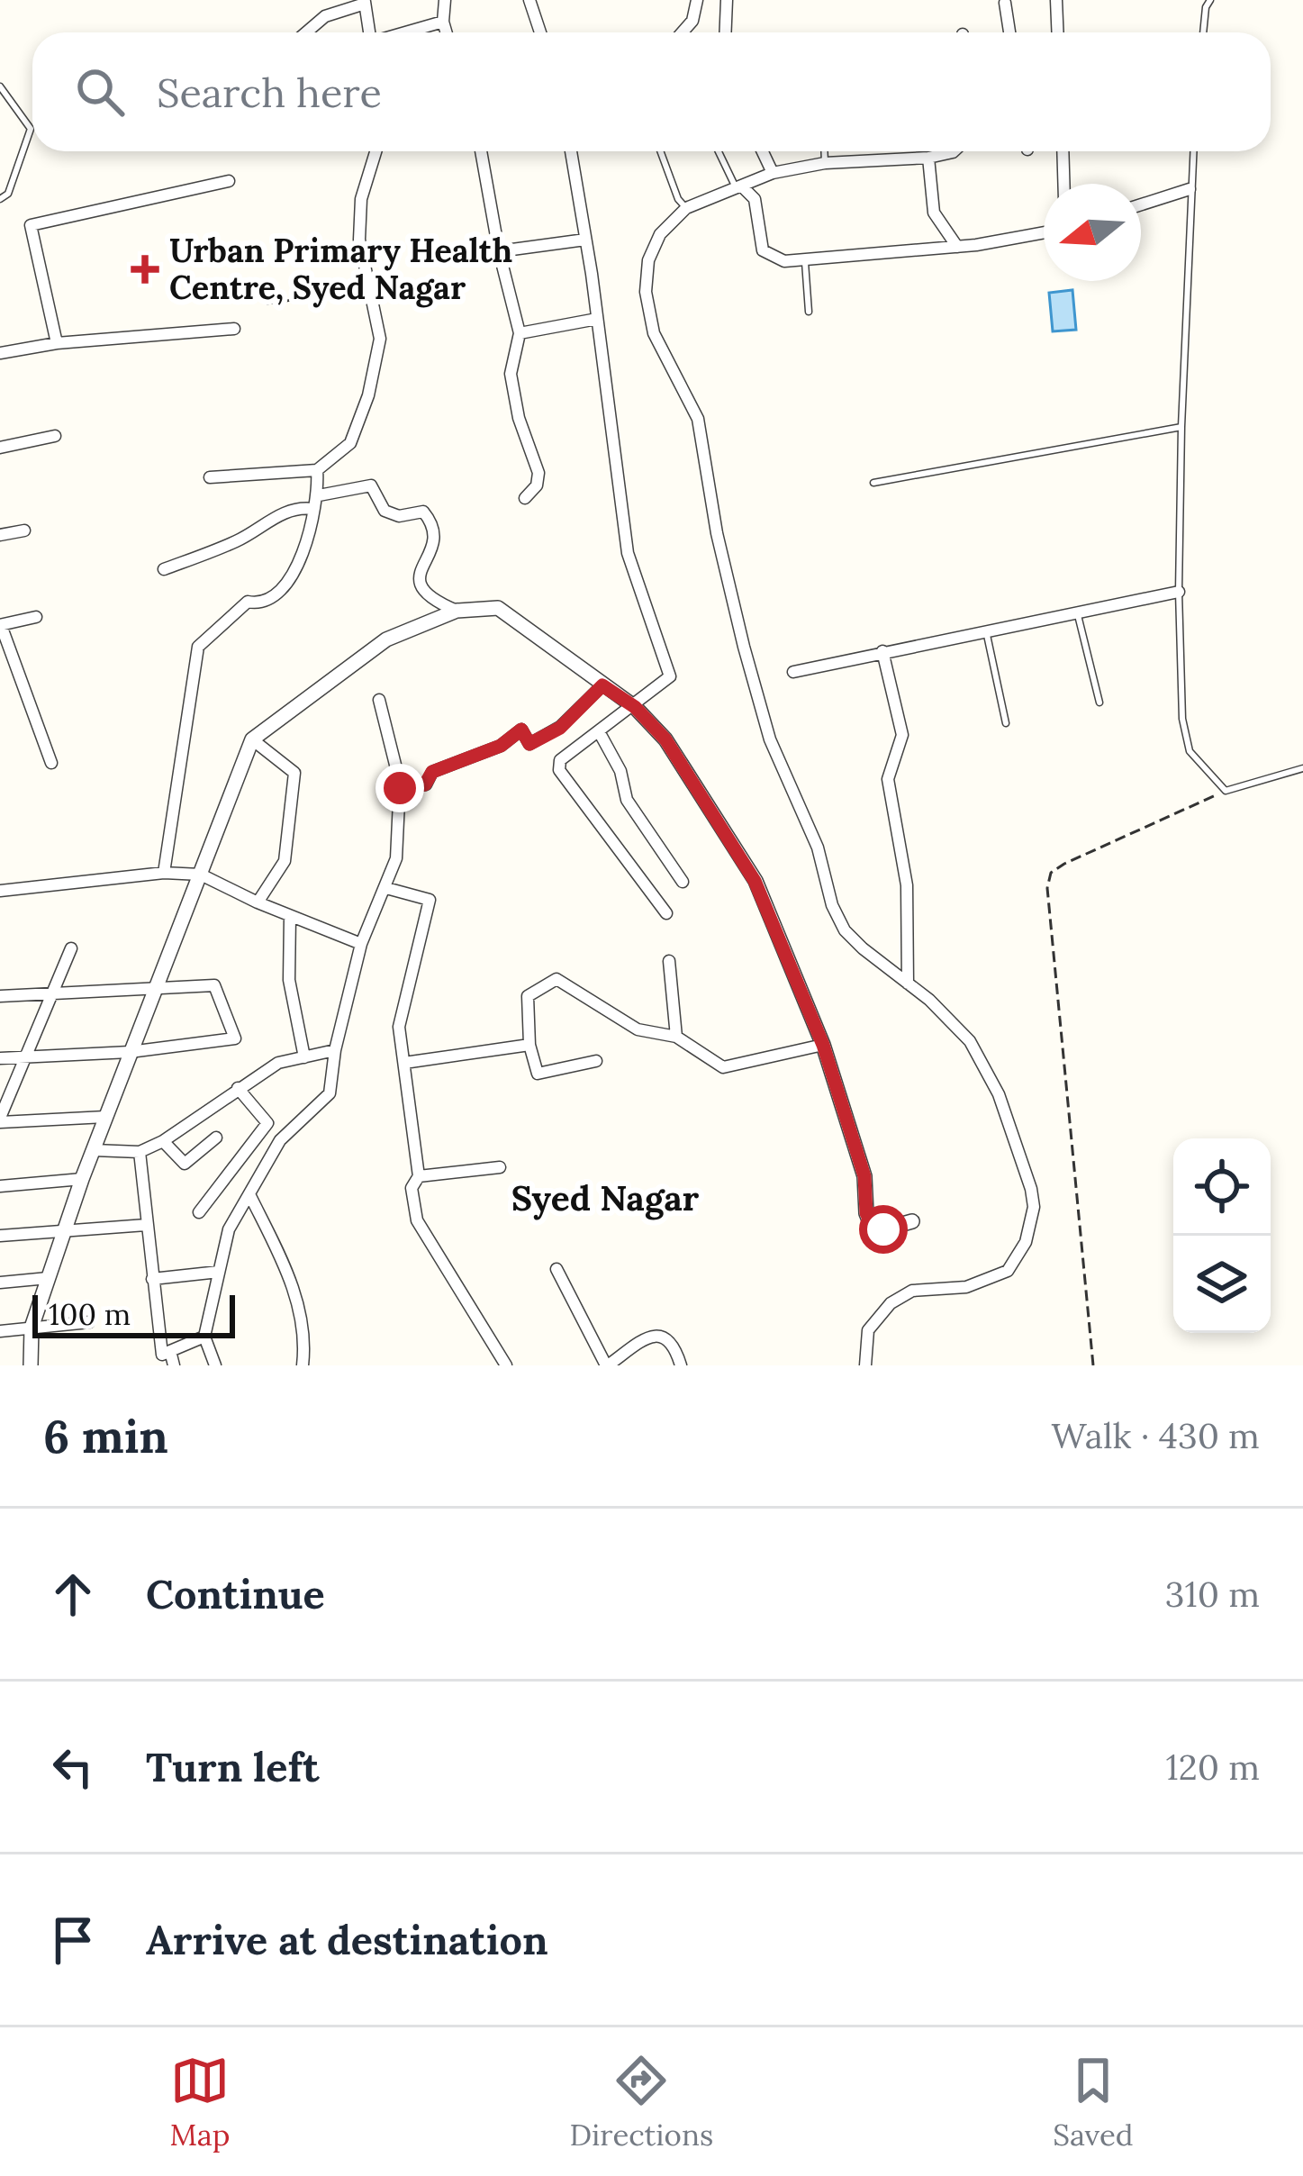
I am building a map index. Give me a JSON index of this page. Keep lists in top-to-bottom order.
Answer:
{
  "districts": ["Syed Nagar"],
  "places": {
    "health": ["Urban Primary Health Centre, Syed Nagar"]
  },
  "scale_bar": "100 m",
  "north": "left",
  "page": {
    "search": "Search here",
    "scale": "100 m",
    "heading": ["6 min", "Walk · 430 m"],
    "list": [
      ["Continue", "310 m"],
      ["Turn left", "120 m"],
      "Arrive at destination"
    ],
    "nav": ["Map", "Directions", "Saved"]
  }
}
